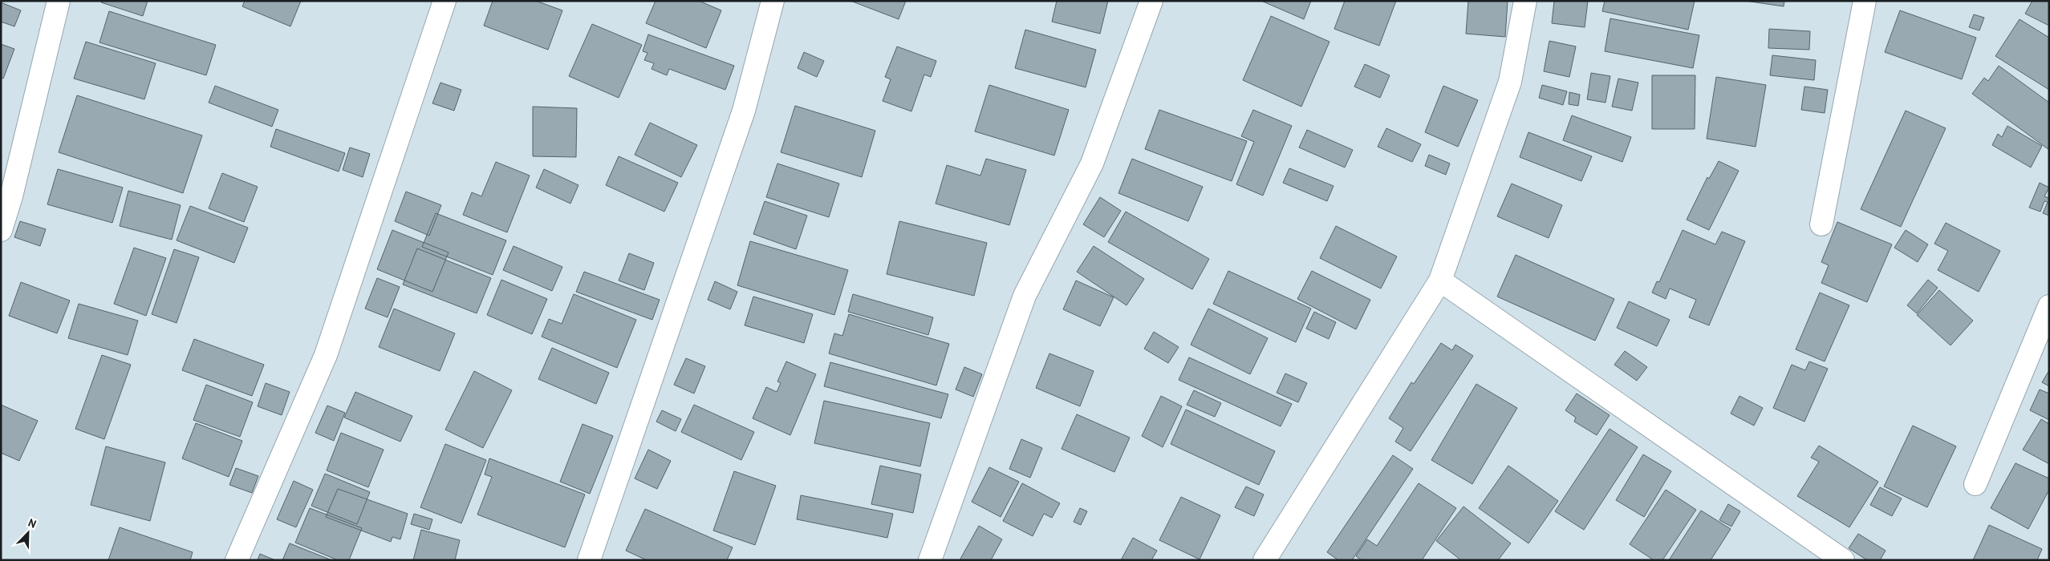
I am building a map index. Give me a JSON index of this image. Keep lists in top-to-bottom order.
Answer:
{
  "north": "top right"
}
